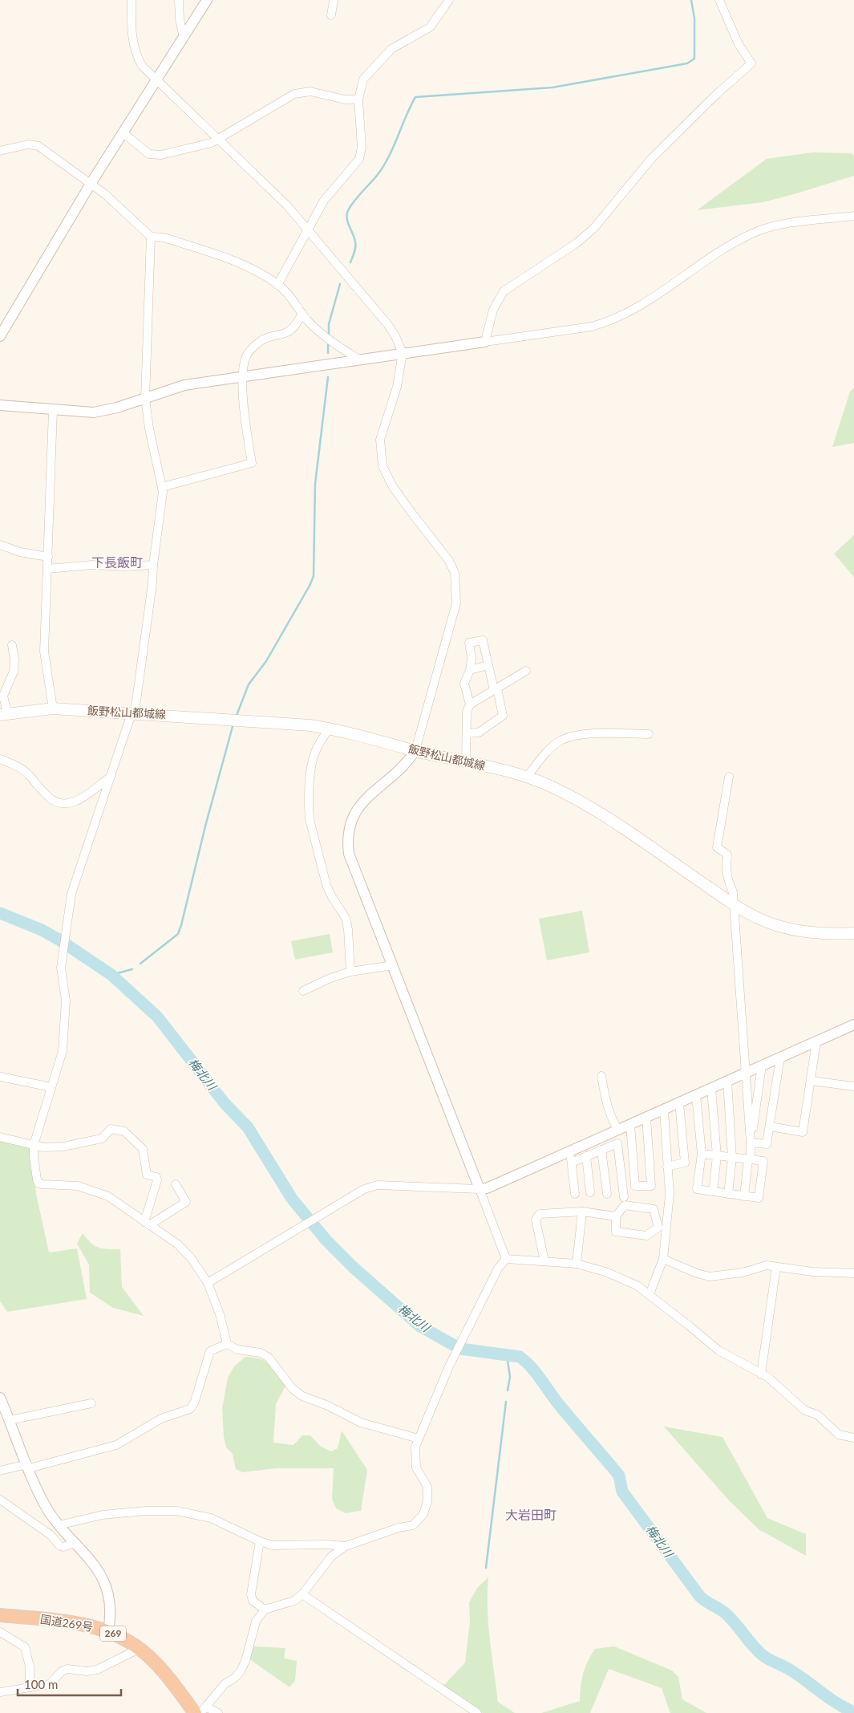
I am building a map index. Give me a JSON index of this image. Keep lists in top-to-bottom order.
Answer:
{
  "streets": {
    "highway": ["国道269号", "269"],
    "main road": ["飯野松山都城線"]
  },
  "districts": ["下長飯町", "大岩田町"],
  "water": ["梅北川"],
  "scale_bar": "100 m"
}
